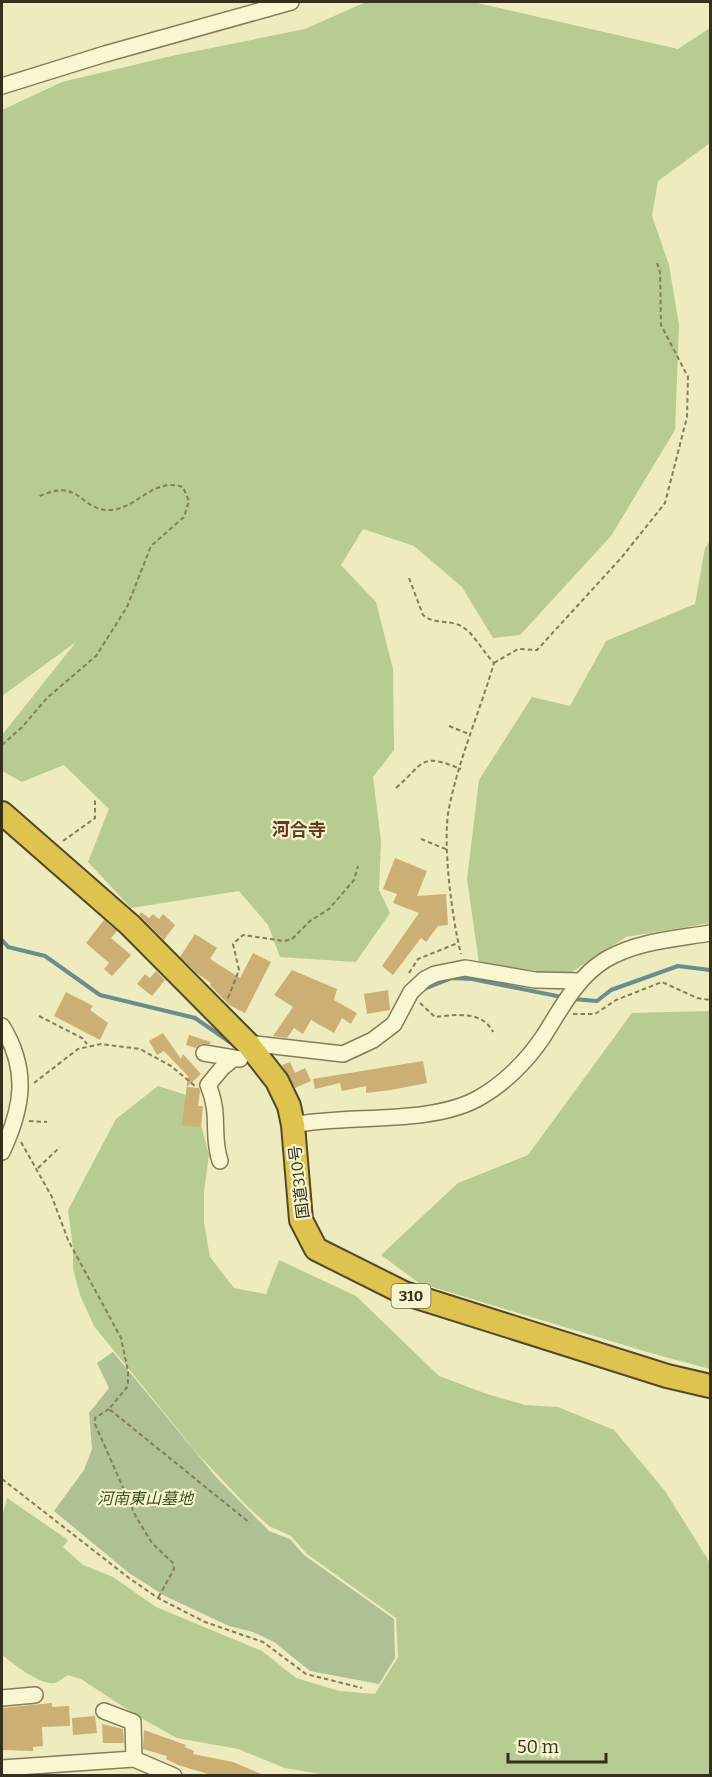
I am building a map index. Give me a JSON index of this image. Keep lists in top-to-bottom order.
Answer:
{
  "streets": {
    "highway": ["国道310号", "310"]
  },
  "districts": ["河合寺"],
  "parks": ["河南東山墓地"],
  "scale_bar": "50 m"
}
